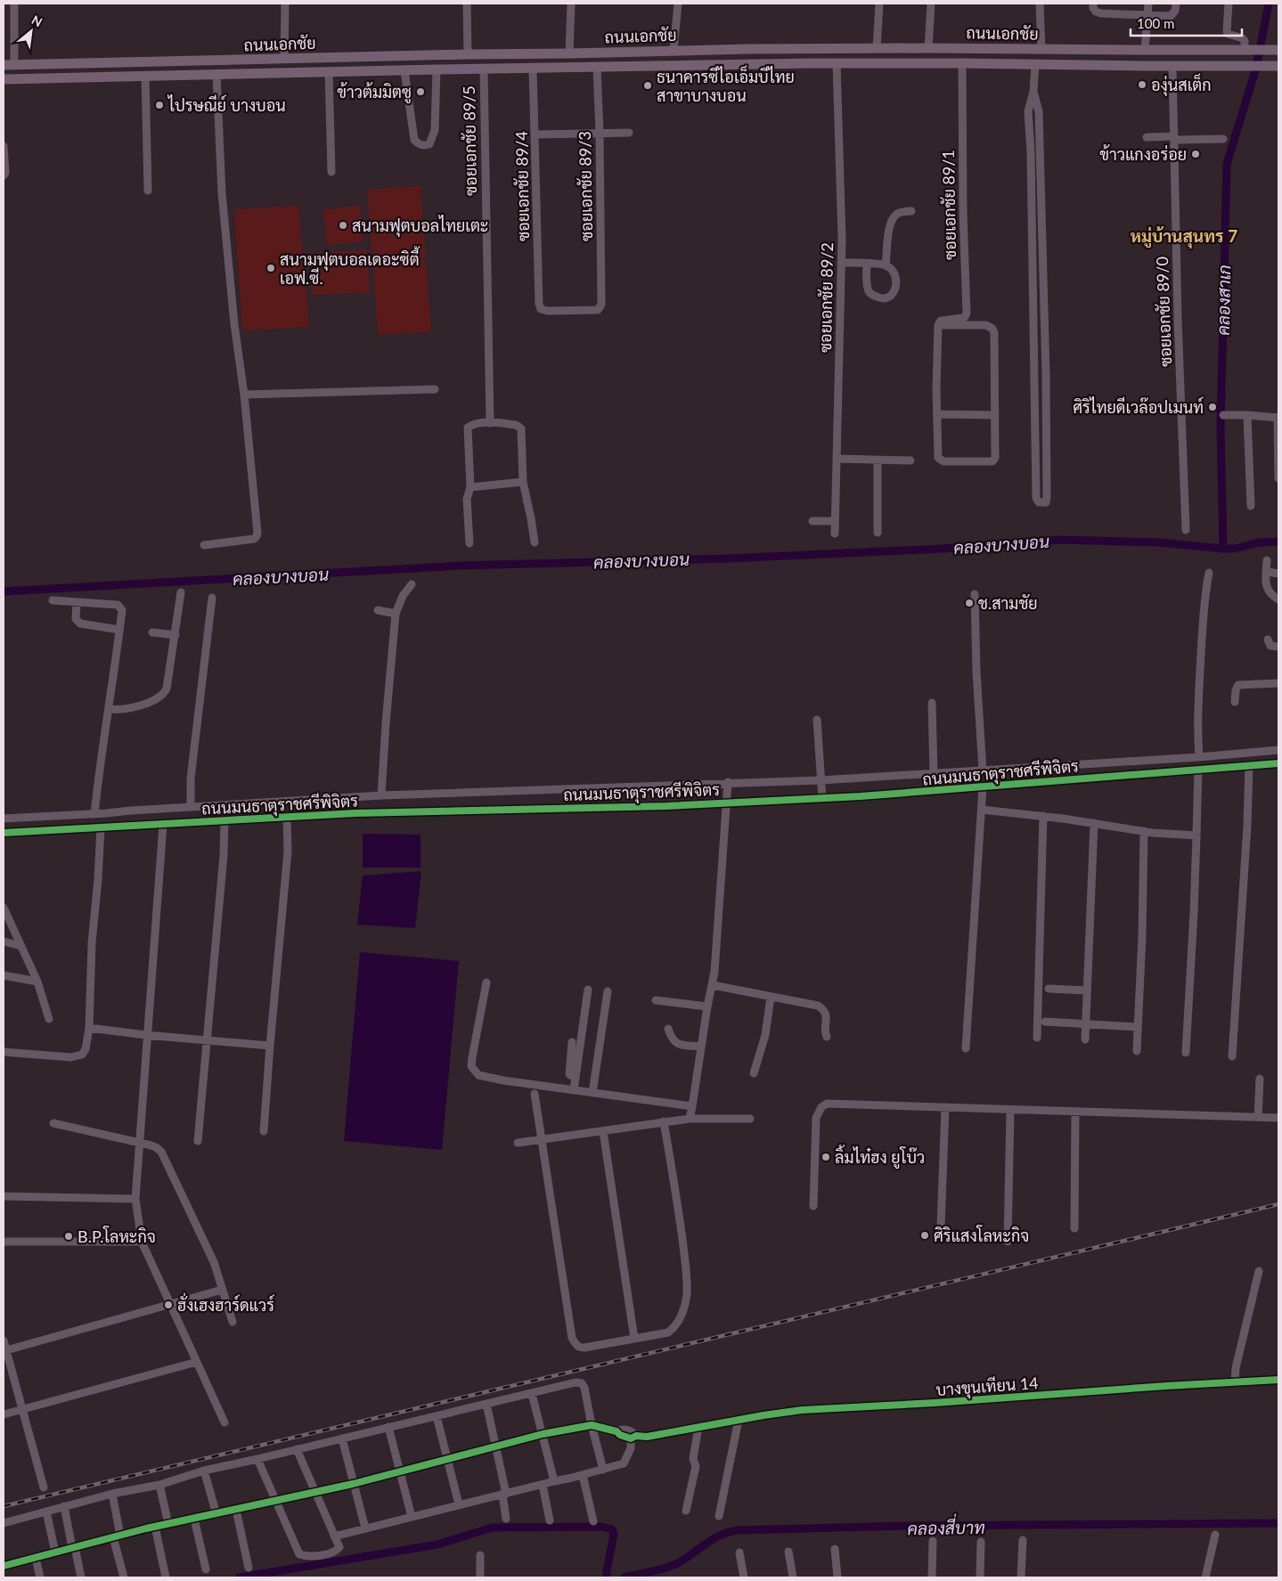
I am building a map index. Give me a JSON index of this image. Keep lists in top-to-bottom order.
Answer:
{
  "streets": {
    "main road": ["ถนนเอกชัย"],
    "street": [
      "ซอยเอกชัย 89/5",
      "ซอยเอกชัย 89/4",
      "ซอยเอกชัย 89/3",
      "ซอยเอกชัย 89/1",
      "ซอยเอกชัย 89/2",
      "ซอยเอกชัย 89/0",
      "ถนนมนธาตุราชศรีพิจิตร",
      "บางขุนเทียน 14"
    ]
  },
  "crossings": [
    ["ถนนเอกชัย", "ซอยเอกชัย 89/5"],
    ["ถนนเอกชัย", "ซอยเอกชัย 89/4"],
    ["ถนนเอกชัย", "ซอยเอกชัย 89/3"],
    ["ถนนเอกชัย", "ซอยเอกชัย 89/1"],
    ["ถนนเอกชัย", "ซอยเอกชัย 89/2"],
    ["ถนนเอกชัย", "ซอยเอกชัย 89/0"],
    ["ซอยเอกชัย 89/4", "ซอยเอกชัย 89/3"]
  ],
  "districts": ["หมู่บ้านสุนทร 7"],
  "water": ["คลองสาเก", "คลองบางบอน", "คลองสี่บาท"],
  "places": [
    "องุ่นสเต็ก",
    "ธนาคารซีไอเอ็มบีไทย สาขาบางบอน",
    "ข้าวต้มมิตซู",
    "ไปรษณีย์ บางบอน",
    "ข้าวแกงอร่อย",
    "สนามฟุตบอลไทยเตะ",
    "สนามฟุตบอลเดอะซิตี้ เอฟ.ซี.",
    "ศิริไทยดีเวล๊อปเมนท์",
    "ช.สามชัย",
    "ลิ้มไท๋ฮง ยูโบ๊ว",
    "ศิริแสงโลหะกิจ",
    "B.P.โลหะกิจ",
    "ฮั่งเฮงฮาร์ดแวร์"
  ],
  "scale_bar": "100 m",
  "north": "top right"
}
